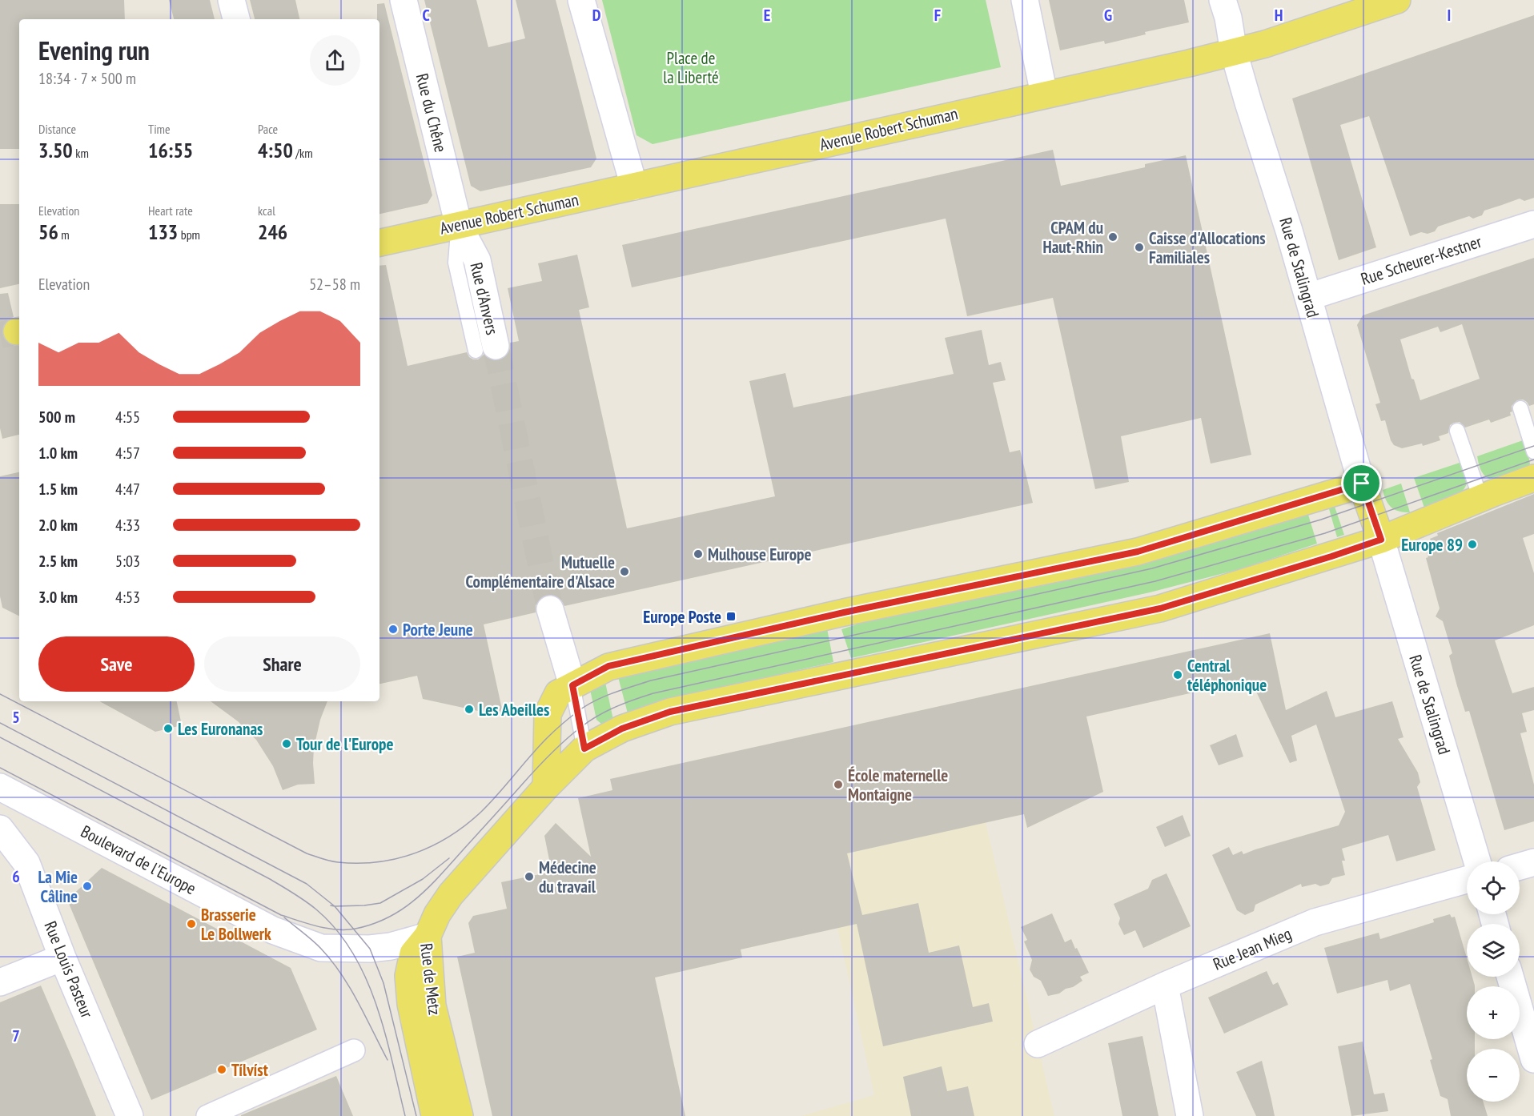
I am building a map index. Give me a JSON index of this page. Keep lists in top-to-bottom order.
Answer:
{
  "streets": {
    "main road": ["Avenue Robert Schuman", "Rue de Metz"],
    "street": [
      "Rue du Chêne",
      "Rue Scheurer-Kestner",
      "Rue de Stalingrad",
      "Rue d'Anvers",
      "Boulevard de l'Europe",
      "Rue Jean Mieg",
      "Rue Louis Pasteur"
    ]
  },
  "crossings": [
    ["Rue du Chêne", "Avenue Robert Schuman"],
    ["Rue du Chêne", "Rue d'Anvers"],
    ["Avenue Robert Schuman", "Rue de Stalingrad"],
    ["Avenue Robert Schuman", "Rue d'Anvers"],
    ["Rue Scheurer-Kestner", "Rue de Stalingrad"],
    ["Boulevard de l'Europe", "Rue de Metz"]
  ],
  "parks": ["Place de la Liberté"],
  "places": {
    "other": [
      "CPAM du Haut-Rhin",
      "Caisse d'Allocations Familiales",
      "Europe 89",
      "Mulhouse Europe",
      "Mutuelle Complémentaire d'Alsace",
      "Porte Jeune",
      "Central téléphonique",
      "Les Abeilles",
      "Les Euronanas",
      "Tour de l'Europe",
      "École maternelle Montaigne",
      "Médecine du travail",
      "La Mie Câline",
      "Brasserie Le Bollwerk",
      "Tílvíst"
    ],
    "transit": ["Europe Poste"]
  },
  "page": {
    "heading": ["Evening run", "18:34 · 7 × 500 m"],
    "stats": [
      ["Distance", "3.50 km"],
      ["Time", "16:55"],
      ["Pace", "4:50 /km"],
      ["Elevation", "56 m"],
      ["Heart rate", "133 bpm"],
      ["kcal", "246"]
    ],
    "chart": ["Elevation", "52–58 m"],
    "list": [
      {
        "name": "500 m",
        "note": "4:55"
      },
      {
        "name": "1.0 km",
        "note": "4:57"
      },
      {
        "name": "1.5 km",
        "note": "4:47"
      },
      {
        "name": "2.0 km",
        "note": "4:33"
      },
      {
        "name": "2.5 km",
        "note": "5:03"
      },
      {
        "name": "3.0 km",
        "note": "4:53"
      }
    ],
    "buttons": ["Save", "Share"],
    "map_buttons": ["+", "−"]
  },
  "grid": {
    "columns": [
      "C",
      "D",
      "E",
      "F",
      "G",
      "H",
      "I"
    ],
    "rows": ["5", "6", "7"]
  }
}
